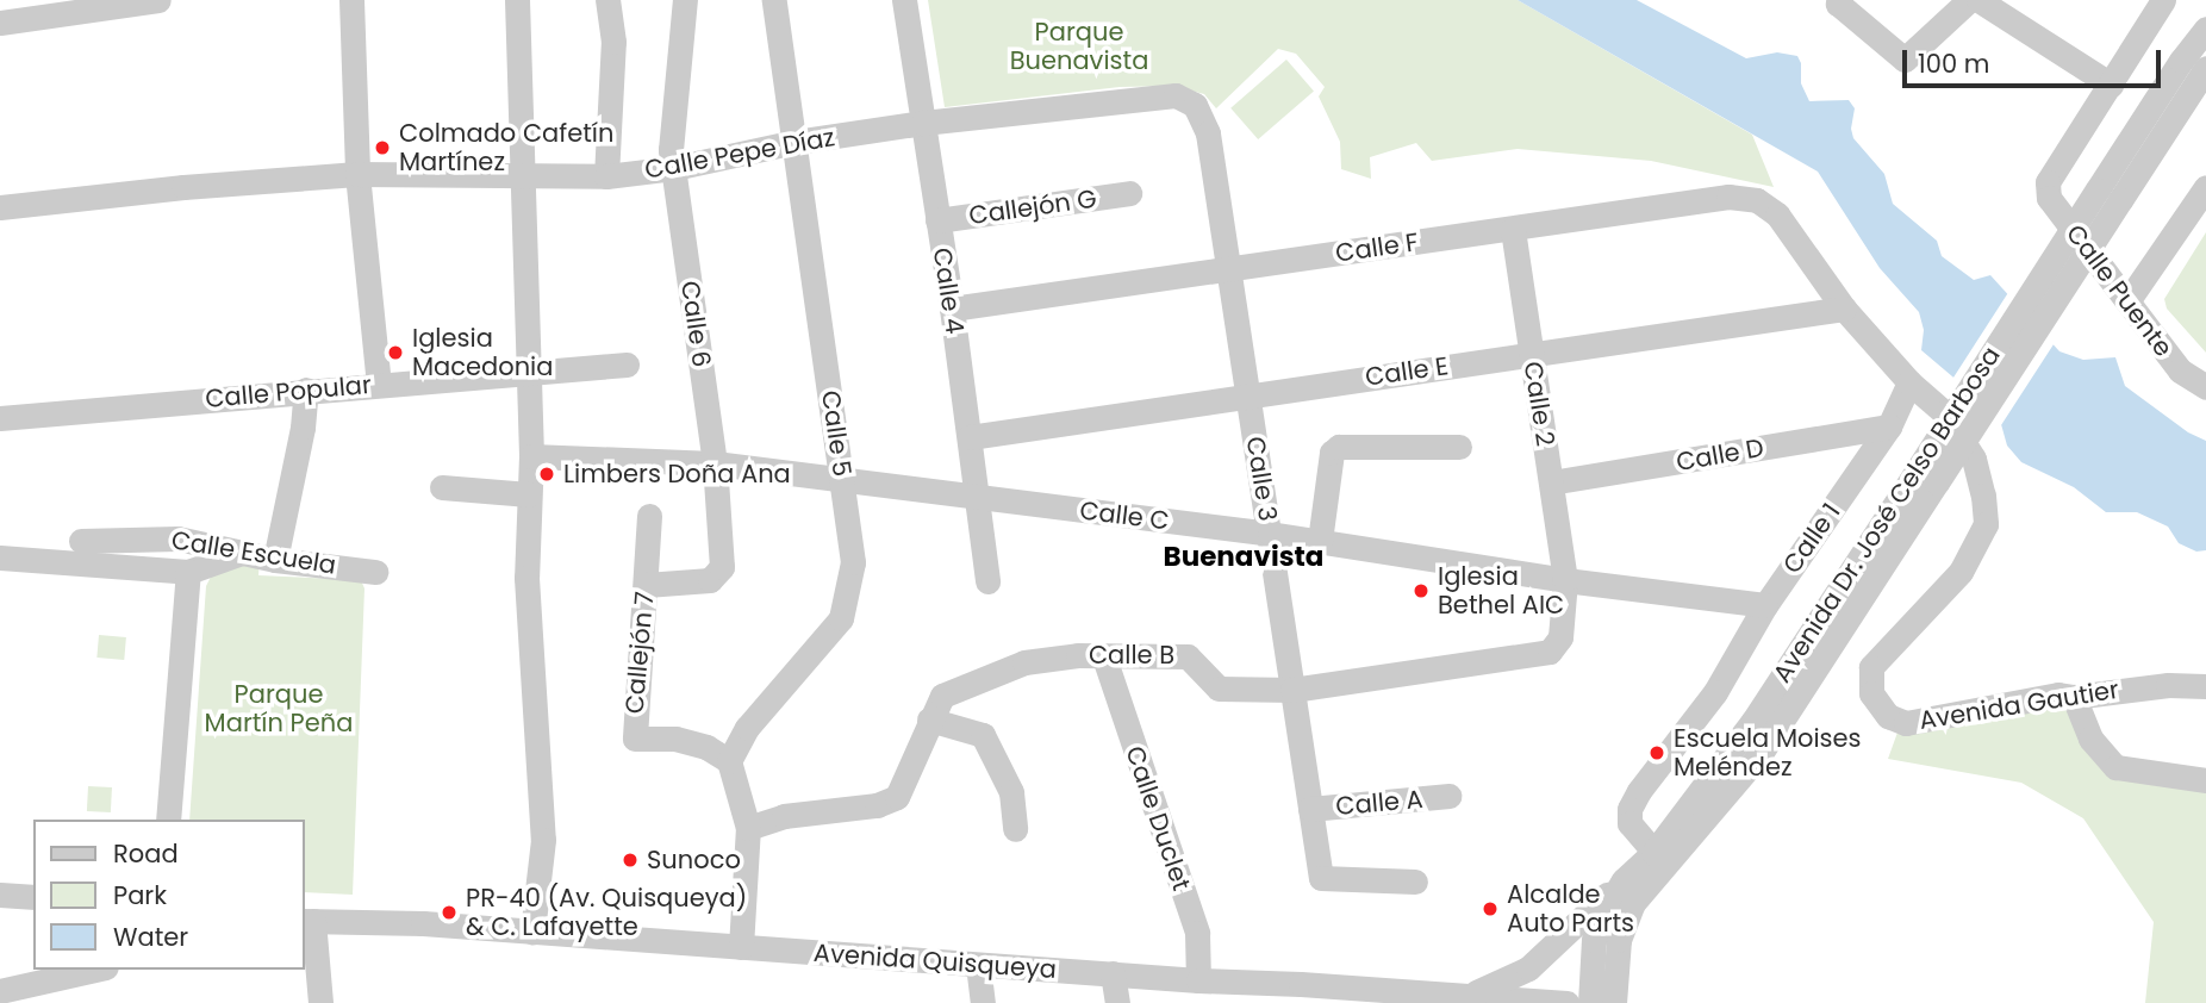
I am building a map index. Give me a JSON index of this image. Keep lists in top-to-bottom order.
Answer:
{
  "streets": {
    "street": [
      "Calle Pepe Díaz",
      "Callejón G",
      "Calle F",
      "Calle 4",
      "Calle Puente",
      "Calle 6",
      "Calle E",
      "Calle Popular",
      "Calle 2",
      "Calle 5",
      "Calle D",
      "Calle 3",
      "Avenida Dr. José Celso Barbosa",
      "Calle C",
      "Calle 1",
      "Calle Escuela",
      "Callejón 7",
      "Calle B",
      "Avenida Gautier",
      "Calle A",
      "Calle Duclet",
      "Avenida Quisqueya"
    ]
  },
  "crossings": [
    ["Calle Pepe Díaz", "Calle 4"],
    ["Calle Pepe Díaz", "Calle 6"],
    ["Calle Pepe Díaz", "Calle 5"],
    ["Calle Pepe Díaz", "Calle 3"],
    ["Callejón G", "Calle 4"],
    ["Calle F", "Calle 4"],
    ["Calle F", "Calle E"],
    ["Calle F", "Calle 2"],
    ["Calle F", "Calle 3"],
    ["Calle 4", "Calle E"],
    ["Calle 4", "Calle C"],
    ["Calle 6", "Calle C"],
    ["Calle 6", "Callejón 7"],
    ["Calle E", "Calle 2"],
    ["Calle E", "Calle 3"],
    ["Calle 2", "Calle D"],
    ["Calle 2", "Calle C"],
    ["Calle 2", "Calle B"],
    ["Calle 5", "Calle C"],
    ["Calle 5", "Callejón 7"],
    ["Calle D", "Calle 1"],
    ["Calle 3", "Calle C"],
    ["Calle 3", "Calle B"],
    ["Calle 3", "Calle A"],
    ["Avenida Dr. José Celso Barbosa", "Calle 1"],
    ["Calle C", "Calle 1"],
    ["Calle C", "Calle B"],
    ["Calle 1", "Avenida Gautier"],
    ["Calle B", "Calle Duclet"],
    ["Calle Duclet", "Avenida Quisqueya"]
  ],
  "districts": ["Buenavista"],
  "parks": ["Parque Buenavista", "Parque Martín Peña"],
  "places": [
    "Colmado Cafetín Martínez",
    "Iglesia Macedonia",
    "Limbers Doña Ana",
    "Iglesia Bethel AIC",
    "Escuela Moises Meléndez",
    "Sunoco",
    "Alcalde Auto Parts",
    "PR-40 (Av. Quisqueya) & C. Lafayette"
  ],
  "legend": ["Road", "Park", "Water"],
  "scale_bar": "100 m"
}
